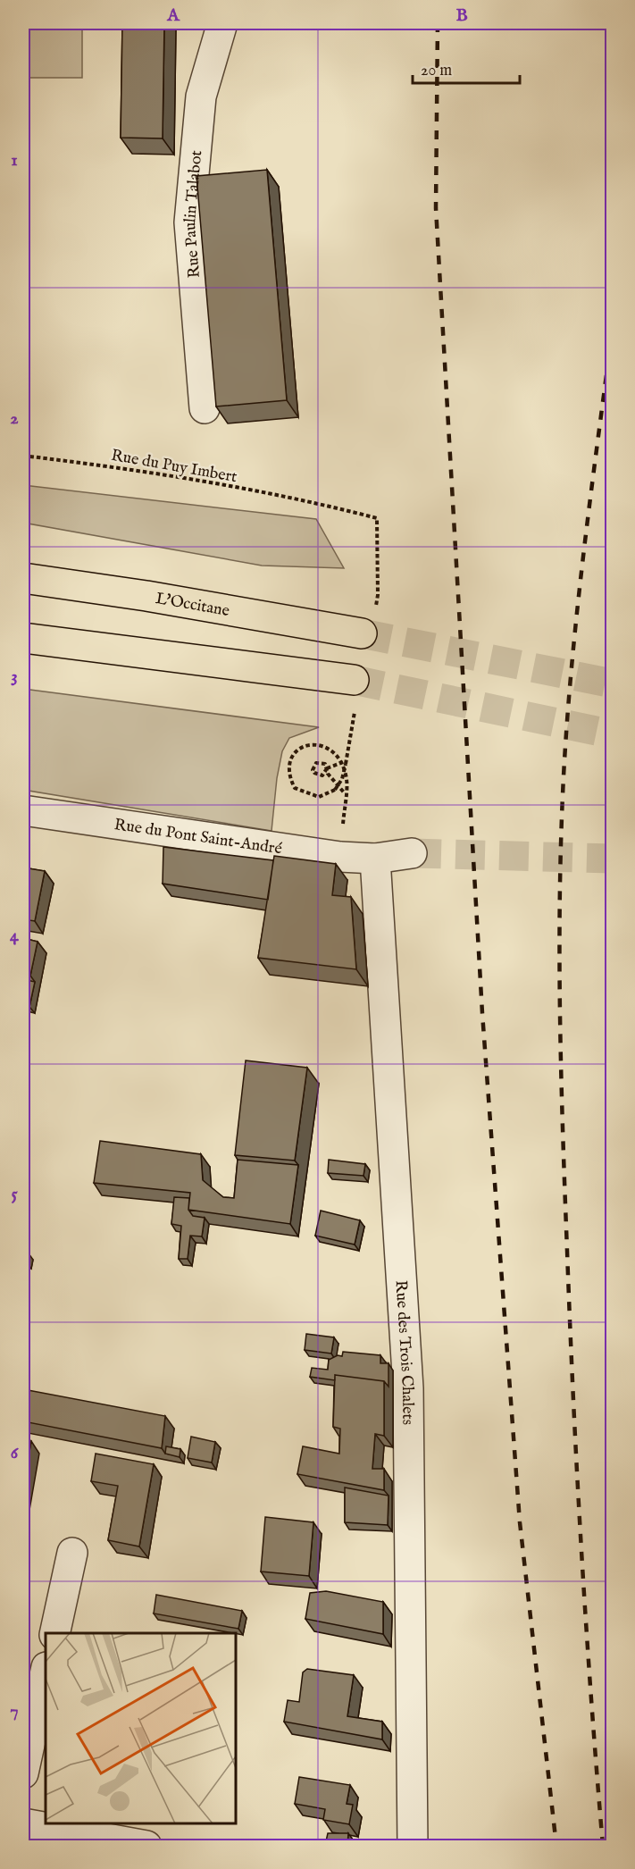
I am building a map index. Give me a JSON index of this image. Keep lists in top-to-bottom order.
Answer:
{
  "streets": {
    "highway": ["L'Occitane"],
    "street": ["Rue Paulin Talabot", "Rue du Pont Saint-André", "Rue des Trois Chalets"],
    "path": ["Rue du Puy Imbert"]
  },
  "crossings": [
    ["Rue du Pont Saint-André", "Rue des Trois Chalets"]
  ],
  "scale_bar": "20 m",
  "grid": {
    "columns": ["A", "B"],
    "rows": [
      "1",
      "2",
      "3",
      "4",
      "5",
      "6",
      "7"
    ]
  }
}
